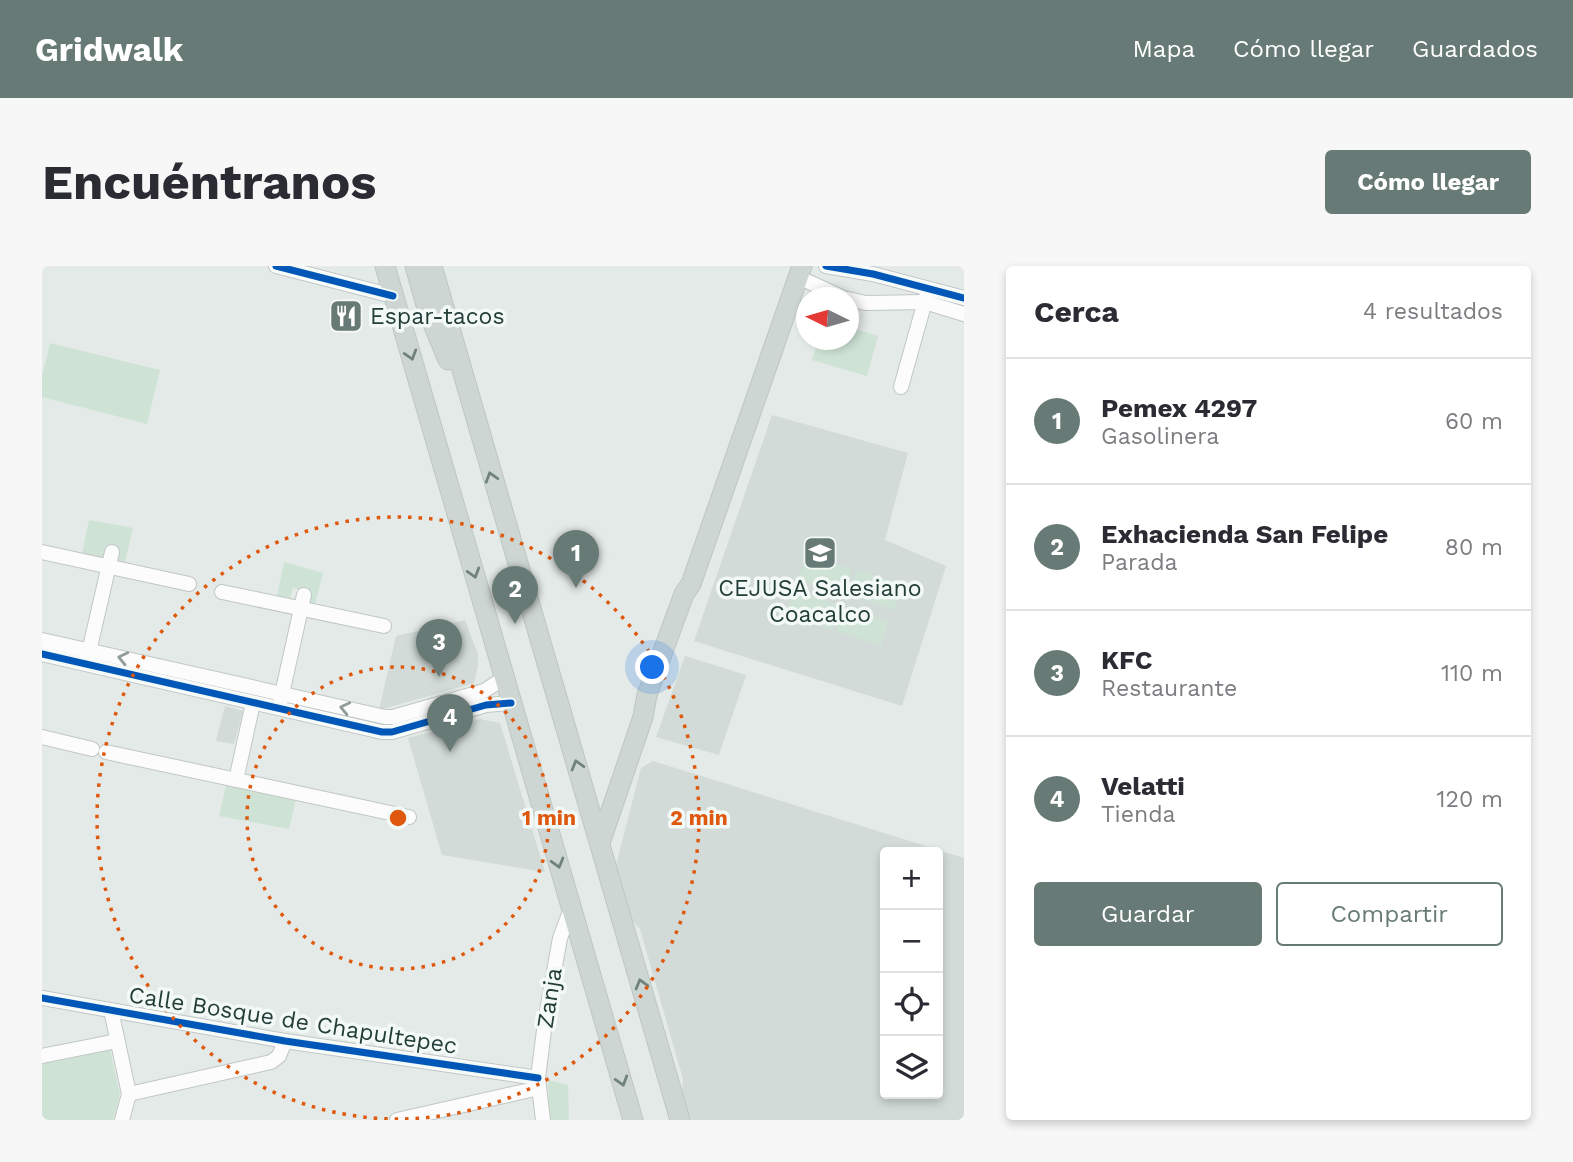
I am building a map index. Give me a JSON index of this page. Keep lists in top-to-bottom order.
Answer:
{
  "streets": {
    "street": ["Zanja", "Calle Bosque de Chapultepec"]
  },
  "crossings": [
    ["Zanja", "Calle Bosque de Chapultepec"]
  ],
  "places": {
    "restaurant": ["Espar-tacos"],
    "school or university": ["CEJUSA Salesiano Coacalco"]
  },
  "north": "left",
  "page": {
    "header": "Gridwalk",
    "nav": ["Mapa", "Cómo llegar", "Guardados"],
    "buttons": [
      "Cómo llegar",
      ["Guardar", "Compartir"]
    ],
    "title": "Encuéntranos",
    "heading": ["Cerca", "4 resultados"],
    "list": [
      {
        "mark": "1",
        "name": "Pemex 4297",
        "note": "Gasolinera",
        "value": "60 m"
      },
      {
        "mark": "2",
        "name": "Exhacienda San Felipe",
        "note": "Parada",
        "value": "80 m"
      },
      {
        "mark": "3",
        "name": "KFC",
        "note": "Restaurante",
        "value": "110 m"
      },
      {
        "mark": "4",
        "name": "Velatti",
        "note": "Tienda",
        "value": "120 m"
      }
    ],
    "pins": [
      "1",
      "2",
      "3",
      "4"
    ],
    "map_buttons": ["+", "−"]
  },
  "rings": ["1 min", "2 min"]
}
